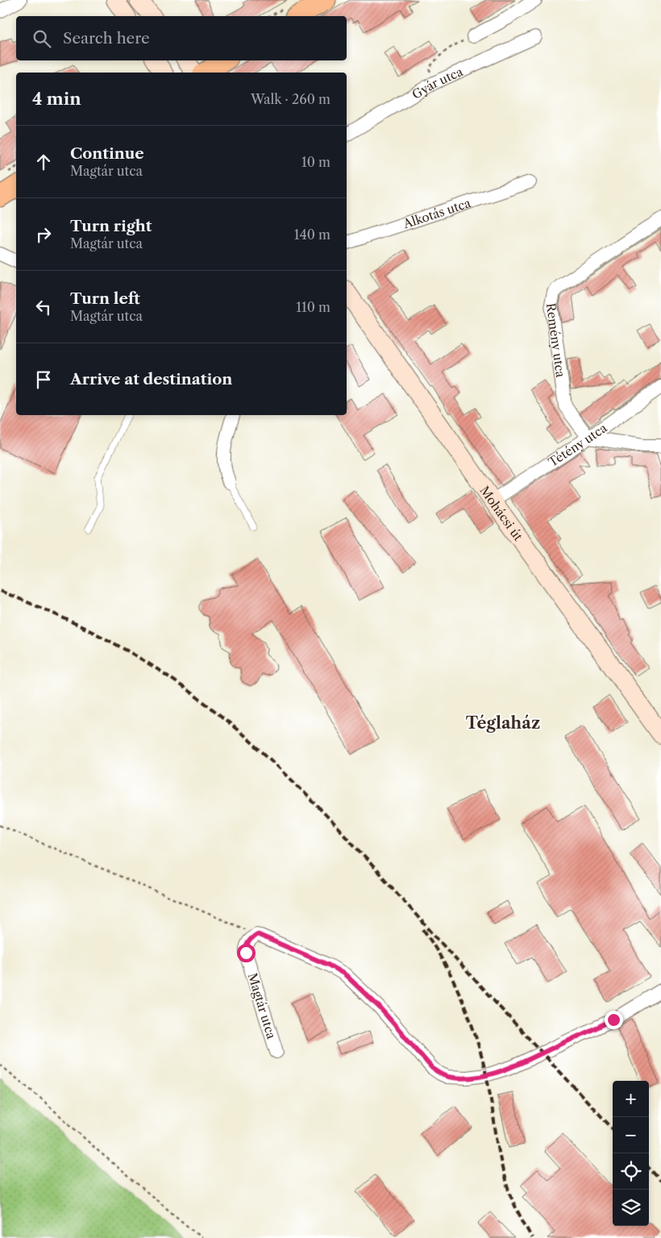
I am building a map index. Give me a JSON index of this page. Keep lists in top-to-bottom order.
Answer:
{
  "streets": {
    "main road": ["Mohácsi út"],
    "street": [
      "Gyár utca",
      "Alkotás utca",
      "Remény utca",
      "Tétény utca",
      "Magtár utca"
    ]
  },
  "crossings": [
    ["Remény utca", "Tétény utca"],
    ["Tétény utca", "Mohácsi út"]
  ],
  "districts": ["Téglaház"],
  "page": {
    "search": "Search here",
    "heading": ["4 min", "Walk · 260 m"],
    "list": [
      ["Continue", "Magtár utca", "10 m"],
      ["Turn right", "Magtár utca", "140 m"],
      ["Turn left", "Magtár utca", "110 m"],
      "Arrive at destination"
    ],
    "map_buttons": ["+", "−"]
  }
}
